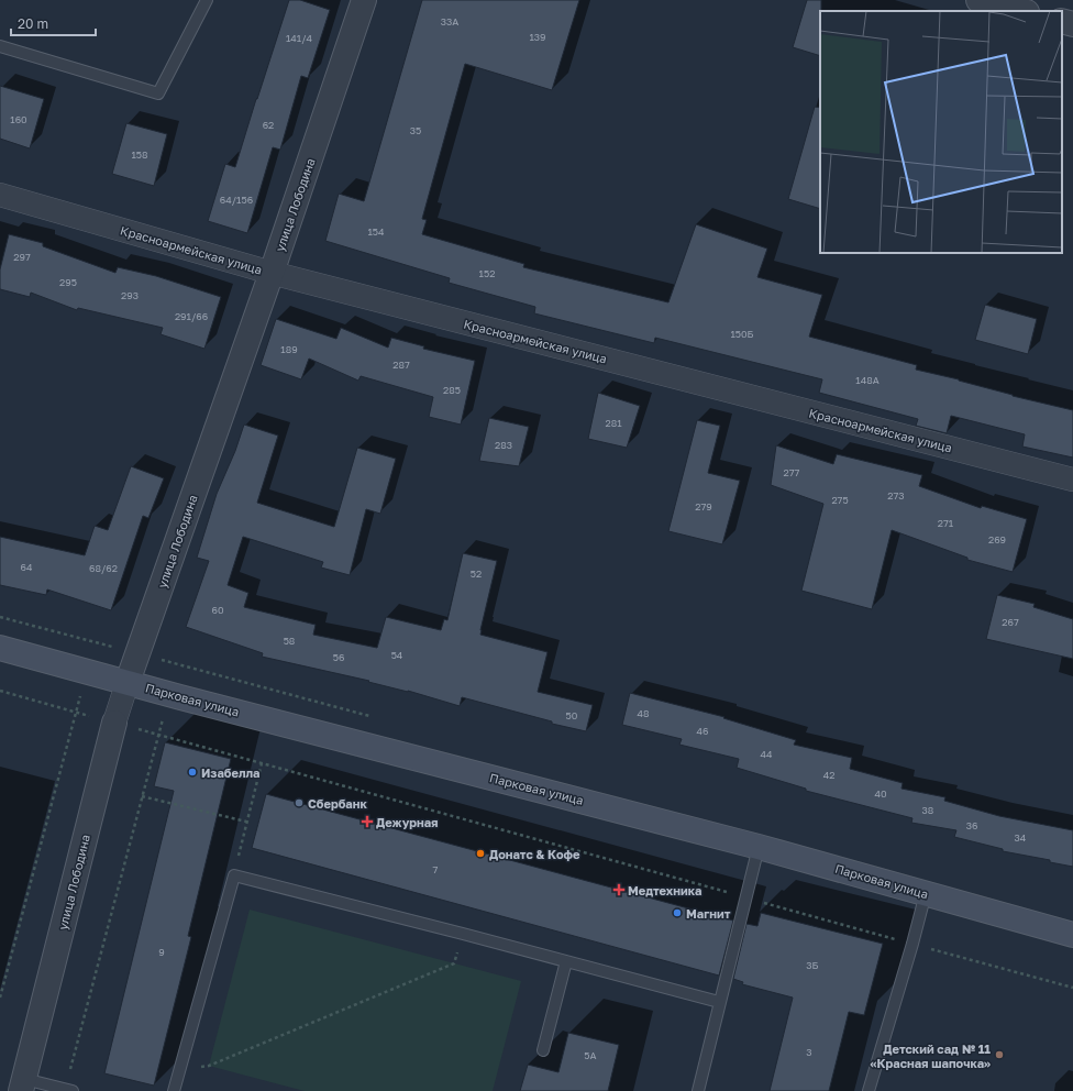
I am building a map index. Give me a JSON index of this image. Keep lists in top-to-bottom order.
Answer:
{
  "streets": {
    "main road": ["Парковая улица"],
    "street": ["улица Лободина", "Красноармейская улица"]
  },
  "crossings": [
    ["улица Лободина", "Красноармейская улица"],
    ["улица Лободина", "Парковая улица"]
  ],
  "places": {
    "other": [
      "Изабелла",
      "Сбербанк",
      "Донатс & Кофе",
      "Магнит",
      "Детский сад № 11 «Красная шапочка»"
    ],
    "health": ["Дежурная", "Медтехника"]
  },
  "house_numbers": [
    "33А",
    "139",
    "141/4",
    "160",
    "62",
    "35",
    "158",
    "64/156",
    "154",
    "297",
    "152",
    "295",
    "293",
    "291/66",
    "150Б",
    "189",
    "287",
    "148А",
    "285",
    "281",
    "283",
    "277",
    "273",
    "275",
    "279",
    "271",
    "269",
    "64",
    "68/62",
    "52",
    "60",
    "267",
    "58",
    "54",
    "56",
    "48",
    "50",
    "46",
    "44",
    "42",
    "40",
    "38",
    "36",
    "34",
    "7",
    "9",
    "3Б",
    "3",
    "5А"
  ],
  "scale_bar": "20 m"
}
